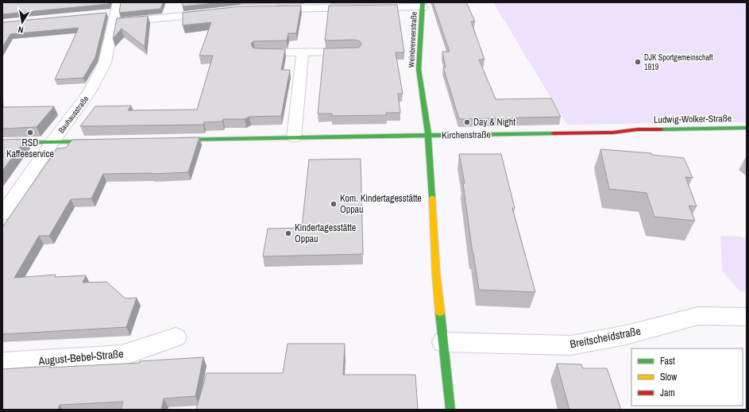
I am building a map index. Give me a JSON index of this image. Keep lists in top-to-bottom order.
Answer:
{
  "streets": {
    "street": [
      "Weinbrennerstraße",
      "Bauhausstraße",
      "Ludwig-Wolker-Straße",
      "Kirchenstraße",
      "Breitscheidstraße",
      "August-Bebel-Straße"
    ]
  },
  "crossings": [
    ["Weinbrennerstraße", "Kirchenstraße"],
    ["Ludwig-Wolker-Straße", "Kirchenstraße"]
  ],
  "places": [
    "DJK Sportgemeinschaft 1919",
    "Day & Night",
    "RSD Kaffeeservice",
    "Kom. Kindertagesstätte Oppau",
    "Kindertagesstätte Oppau"
  ],
  "legend": ["Fast", "Slow", "Jam"],
  "north": "bottom"
}
